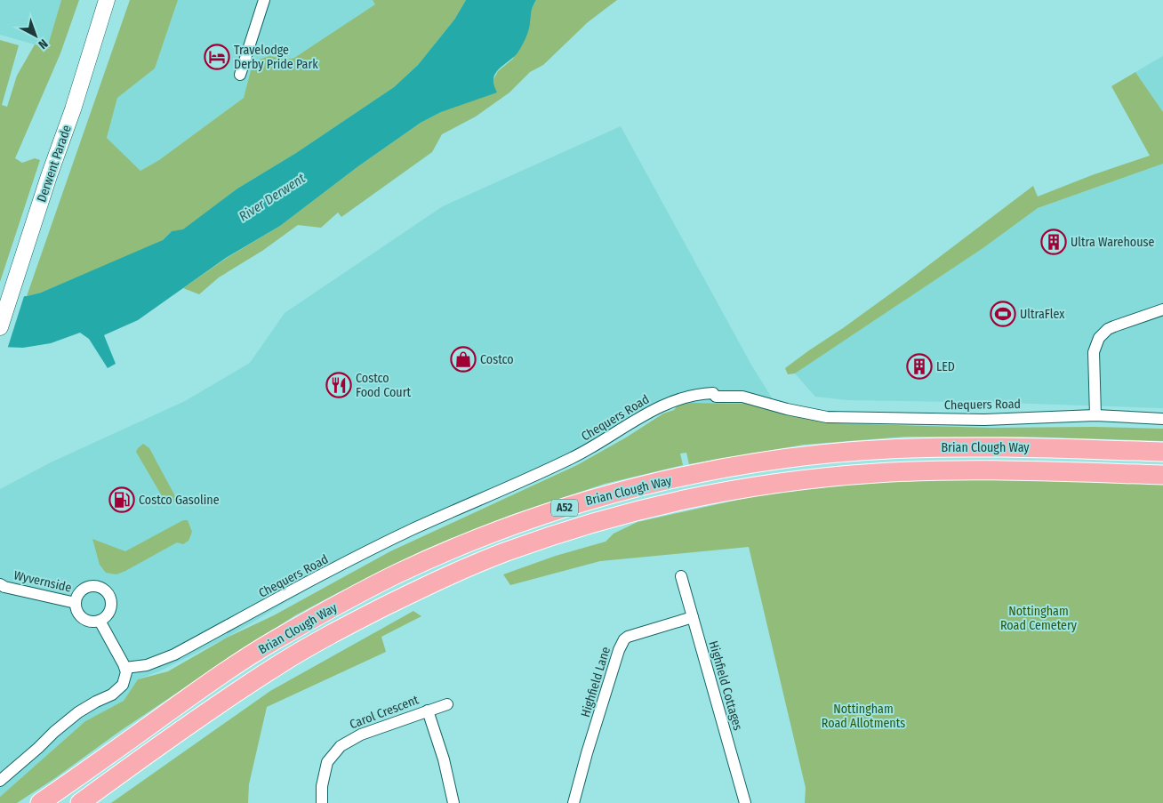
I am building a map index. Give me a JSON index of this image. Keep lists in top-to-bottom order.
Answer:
{
  "streets": {
    "highway": ["Brian Clough Way", "A52"],
    "street": [
      "Derwent Parade",
      "Chequers Road",
      "Wyvernside",
      "Highfield Lane",
      "Highfield Cottages",
      "Carol Crescent"
    ]
  },
  "crossings": [
    ["Highfield Lane", "Highfield Cottages"]
  ],
  "water": ["River Derwent"],
  "parks": ["Nottingham Road Cemetery", "Nottingham Road Allotments"],
  "places": {
    "hotel": ["Travelodge Derby Pride Park"],
    "building": ["Ultra Warehouse", "LED"],
    "sports": ["UltraFlex"],
    "shop": ["Costco"],
    "restaurant": ["Costco Food Court"],
    "fuel station": ["Costco Gasoline"]
  },
  "north": "bottom right"
}
